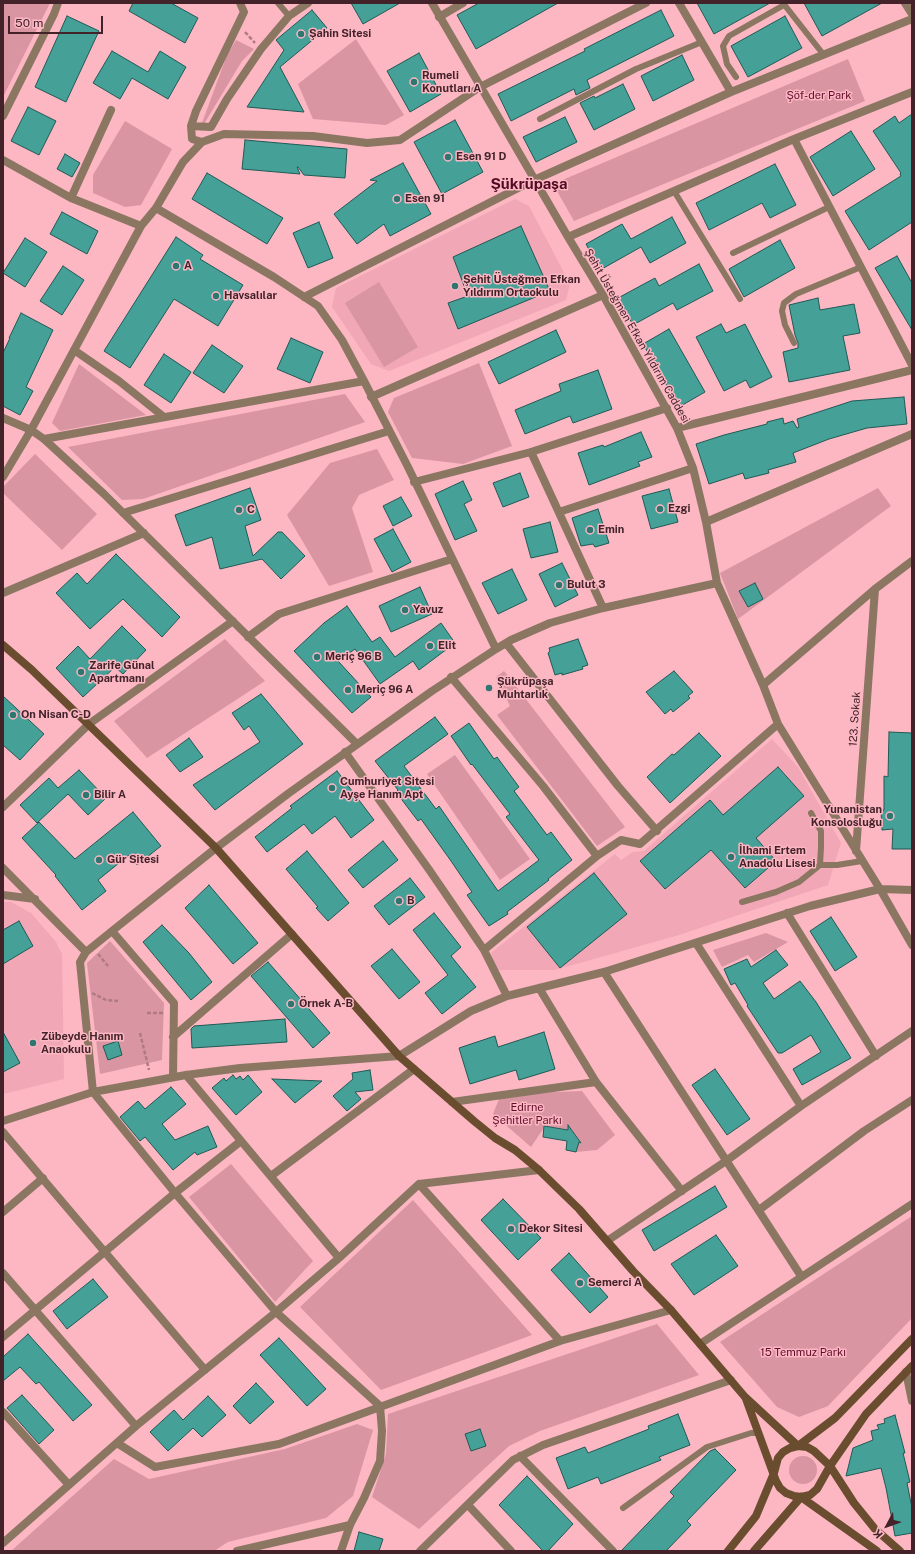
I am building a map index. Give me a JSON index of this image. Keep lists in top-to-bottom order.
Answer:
{
  "streets": {
    "street": ["Şehit Üsteğmen Efkan Yıldırım Caddesi", "123. Sokak"]
  },
  "crossings": [
    ["Şehit Üsteğmen Efkan Yıldırım Caddesi", "123. Sokak"]
  ],
  "districts": ["Şükrüpaşa"],
  "parks": ["Şöf-der Park", "Edirne Şehitler Parkı", "15 Temmuz Parkı"],
  "places": [
    "Şahin Sitesi",
    "Rumeli Konutları A",
    "Esen 91 D",
    "Esen 91",
    "A",
    "Şehit Üsteğmen Efkan Yıldırım Ortaokulu",
    "Havsalılar",
    "Ezgi",
    "C",
    "Emin",
    "Bulut 3",
    "Yavuz",
    "Elit",
    "Meriç 96 B",
    "Zarife Günal Apartmanı",
    "Şükrüpaşa Muhtarlık",
    "Meriç 96 A",
    "On Nisan C-D",
    "Cumhuriyet Sitesi Ayşe Hanım Apt",
    "Bilir A",
    "Yunanistan Konsolosluğu",
    "İlhami Ertem Anadolu Lisesi",
    "Gür Sitesi",
    "B",
    "Örnek A-B",
    "Zübeyde Hanım Anaokulu",
    "Dekor Sitesi",
    "Semerci A"
  ],
  "scale_bar": "50 m",
  "north": "bottom left"
}
